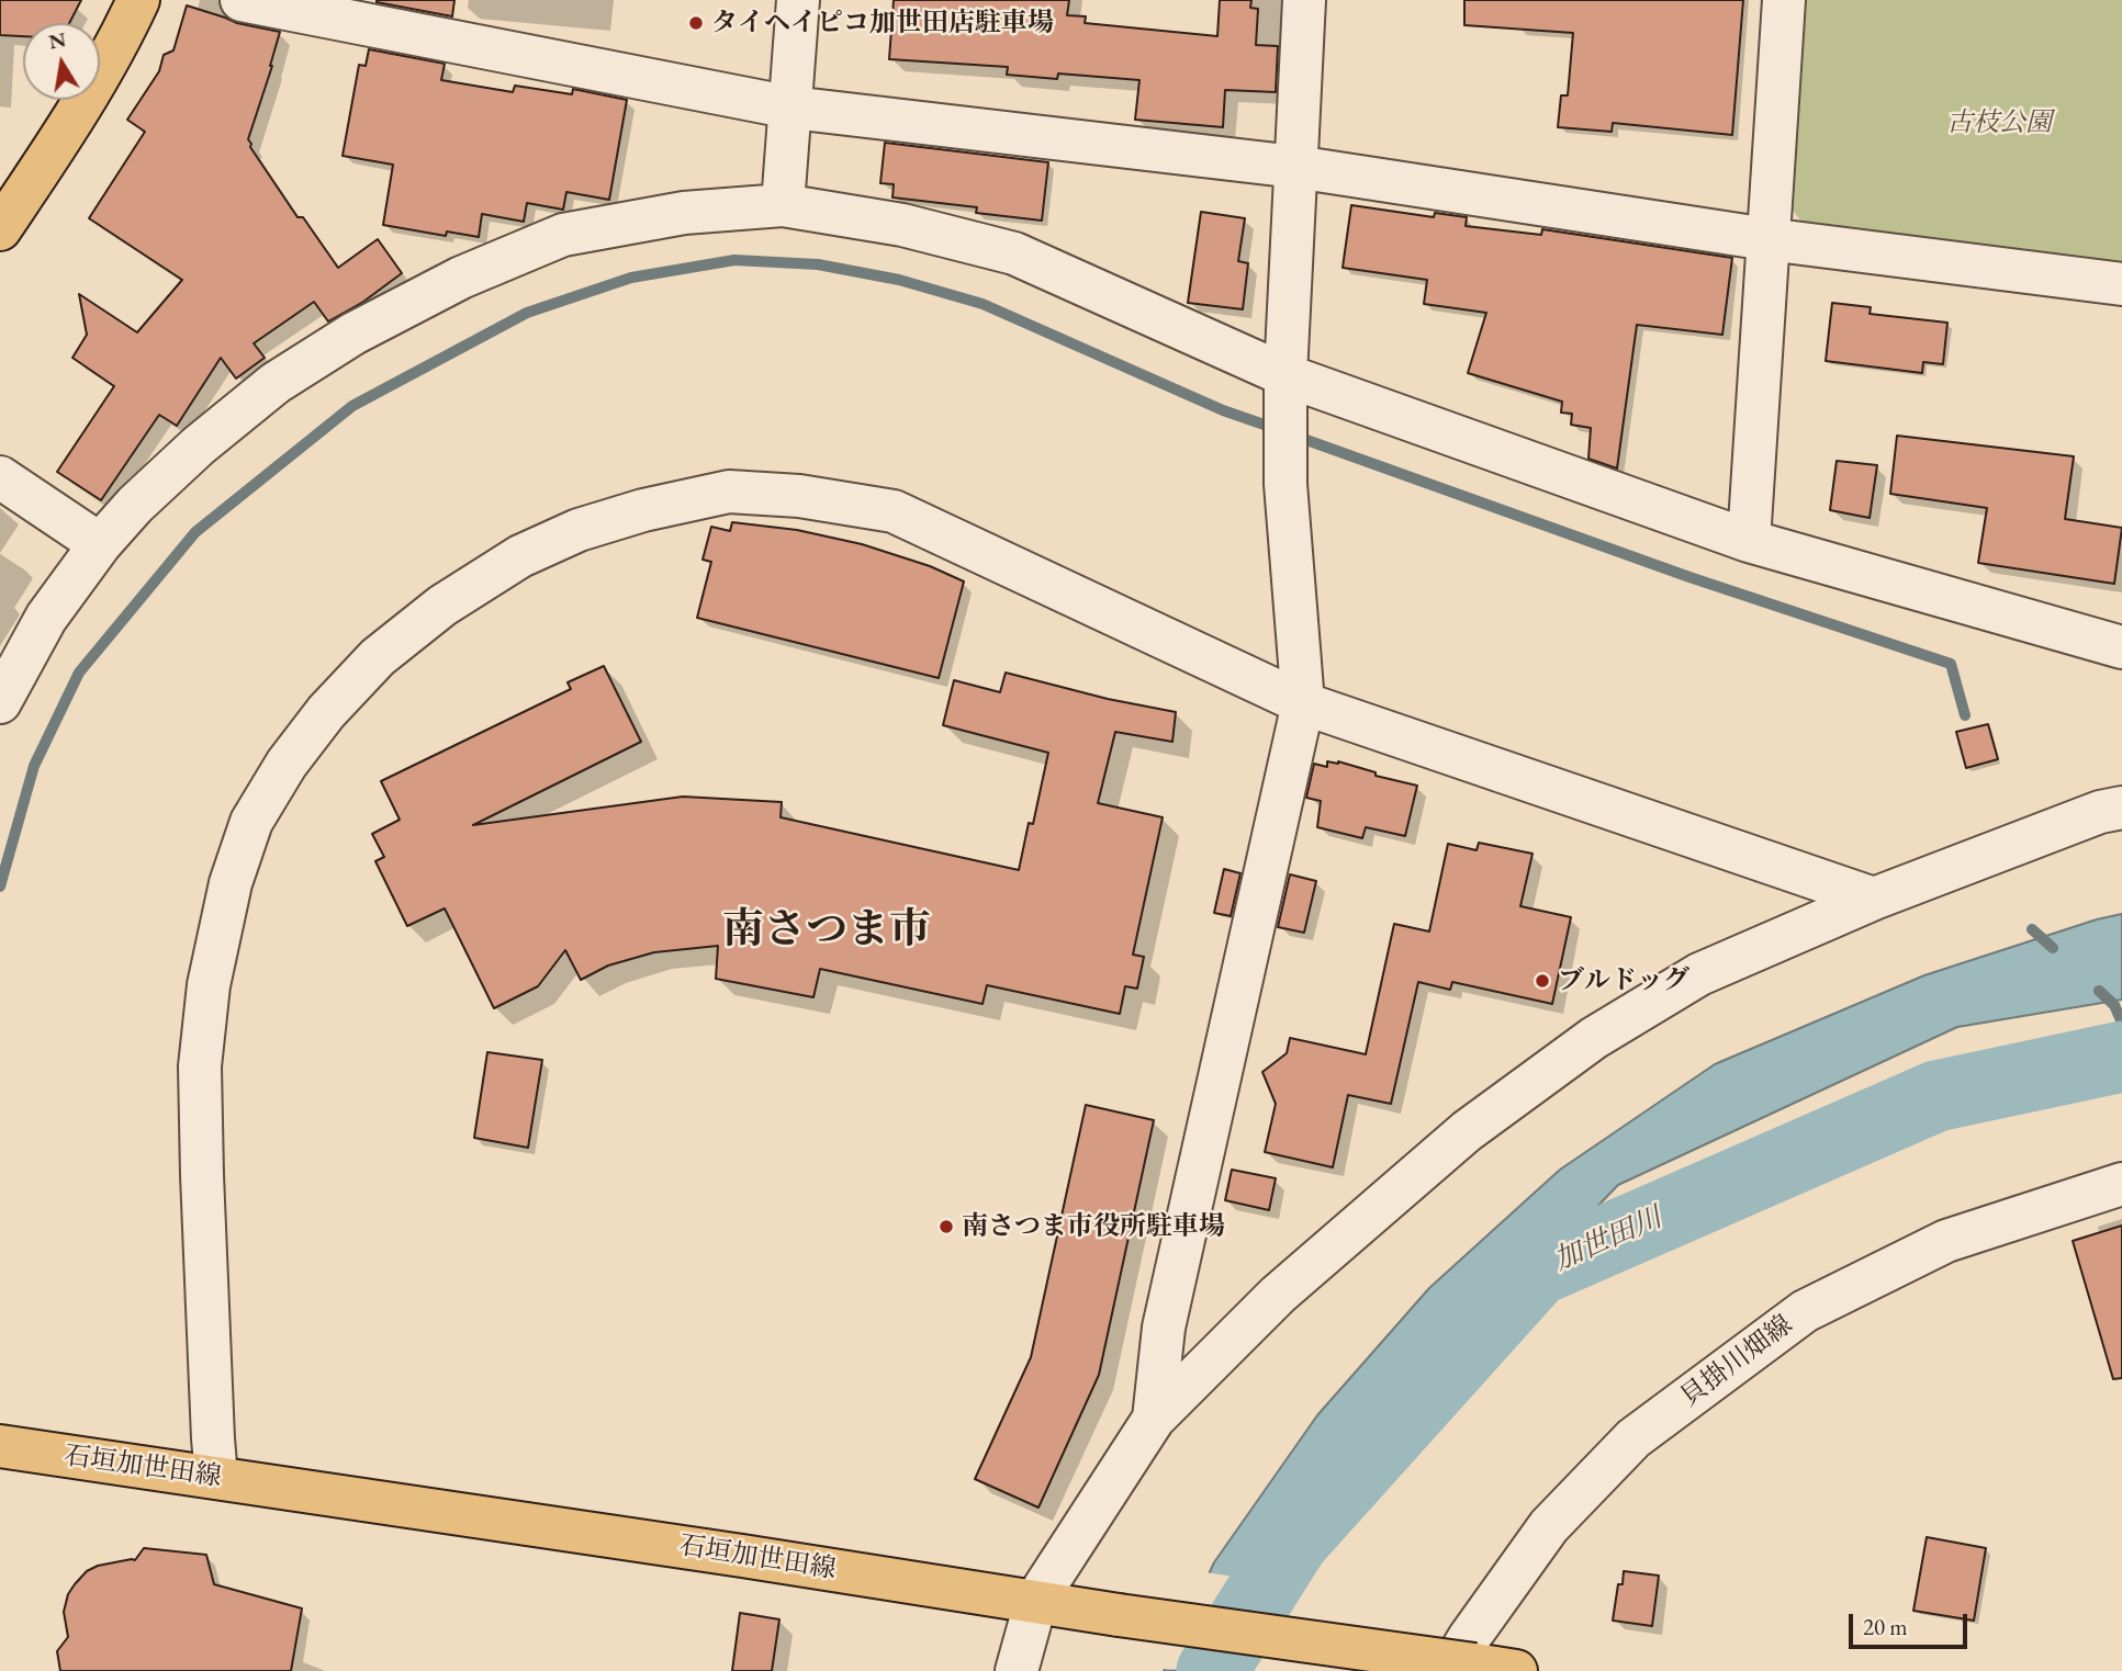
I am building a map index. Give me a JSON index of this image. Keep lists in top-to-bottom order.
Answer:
{
  "streets": {
    "main road": ["石垣加世田線"],
    "street": ["貝掛川畑線"]
  },
  "crossings": [
    ["貝掛川畑線", "石垣加世田線"]
  ],
  "districts": ["南さつま市"],
  "water": ["加世田川"],
  "parks": ["古枝公園"],
  "places": ["タイヘイピコ加世田店駐車場", "ブルドッグ", "南さつま市役所駐車場"],
  "scale_bar": "20 m",
  "north": "top"
}
